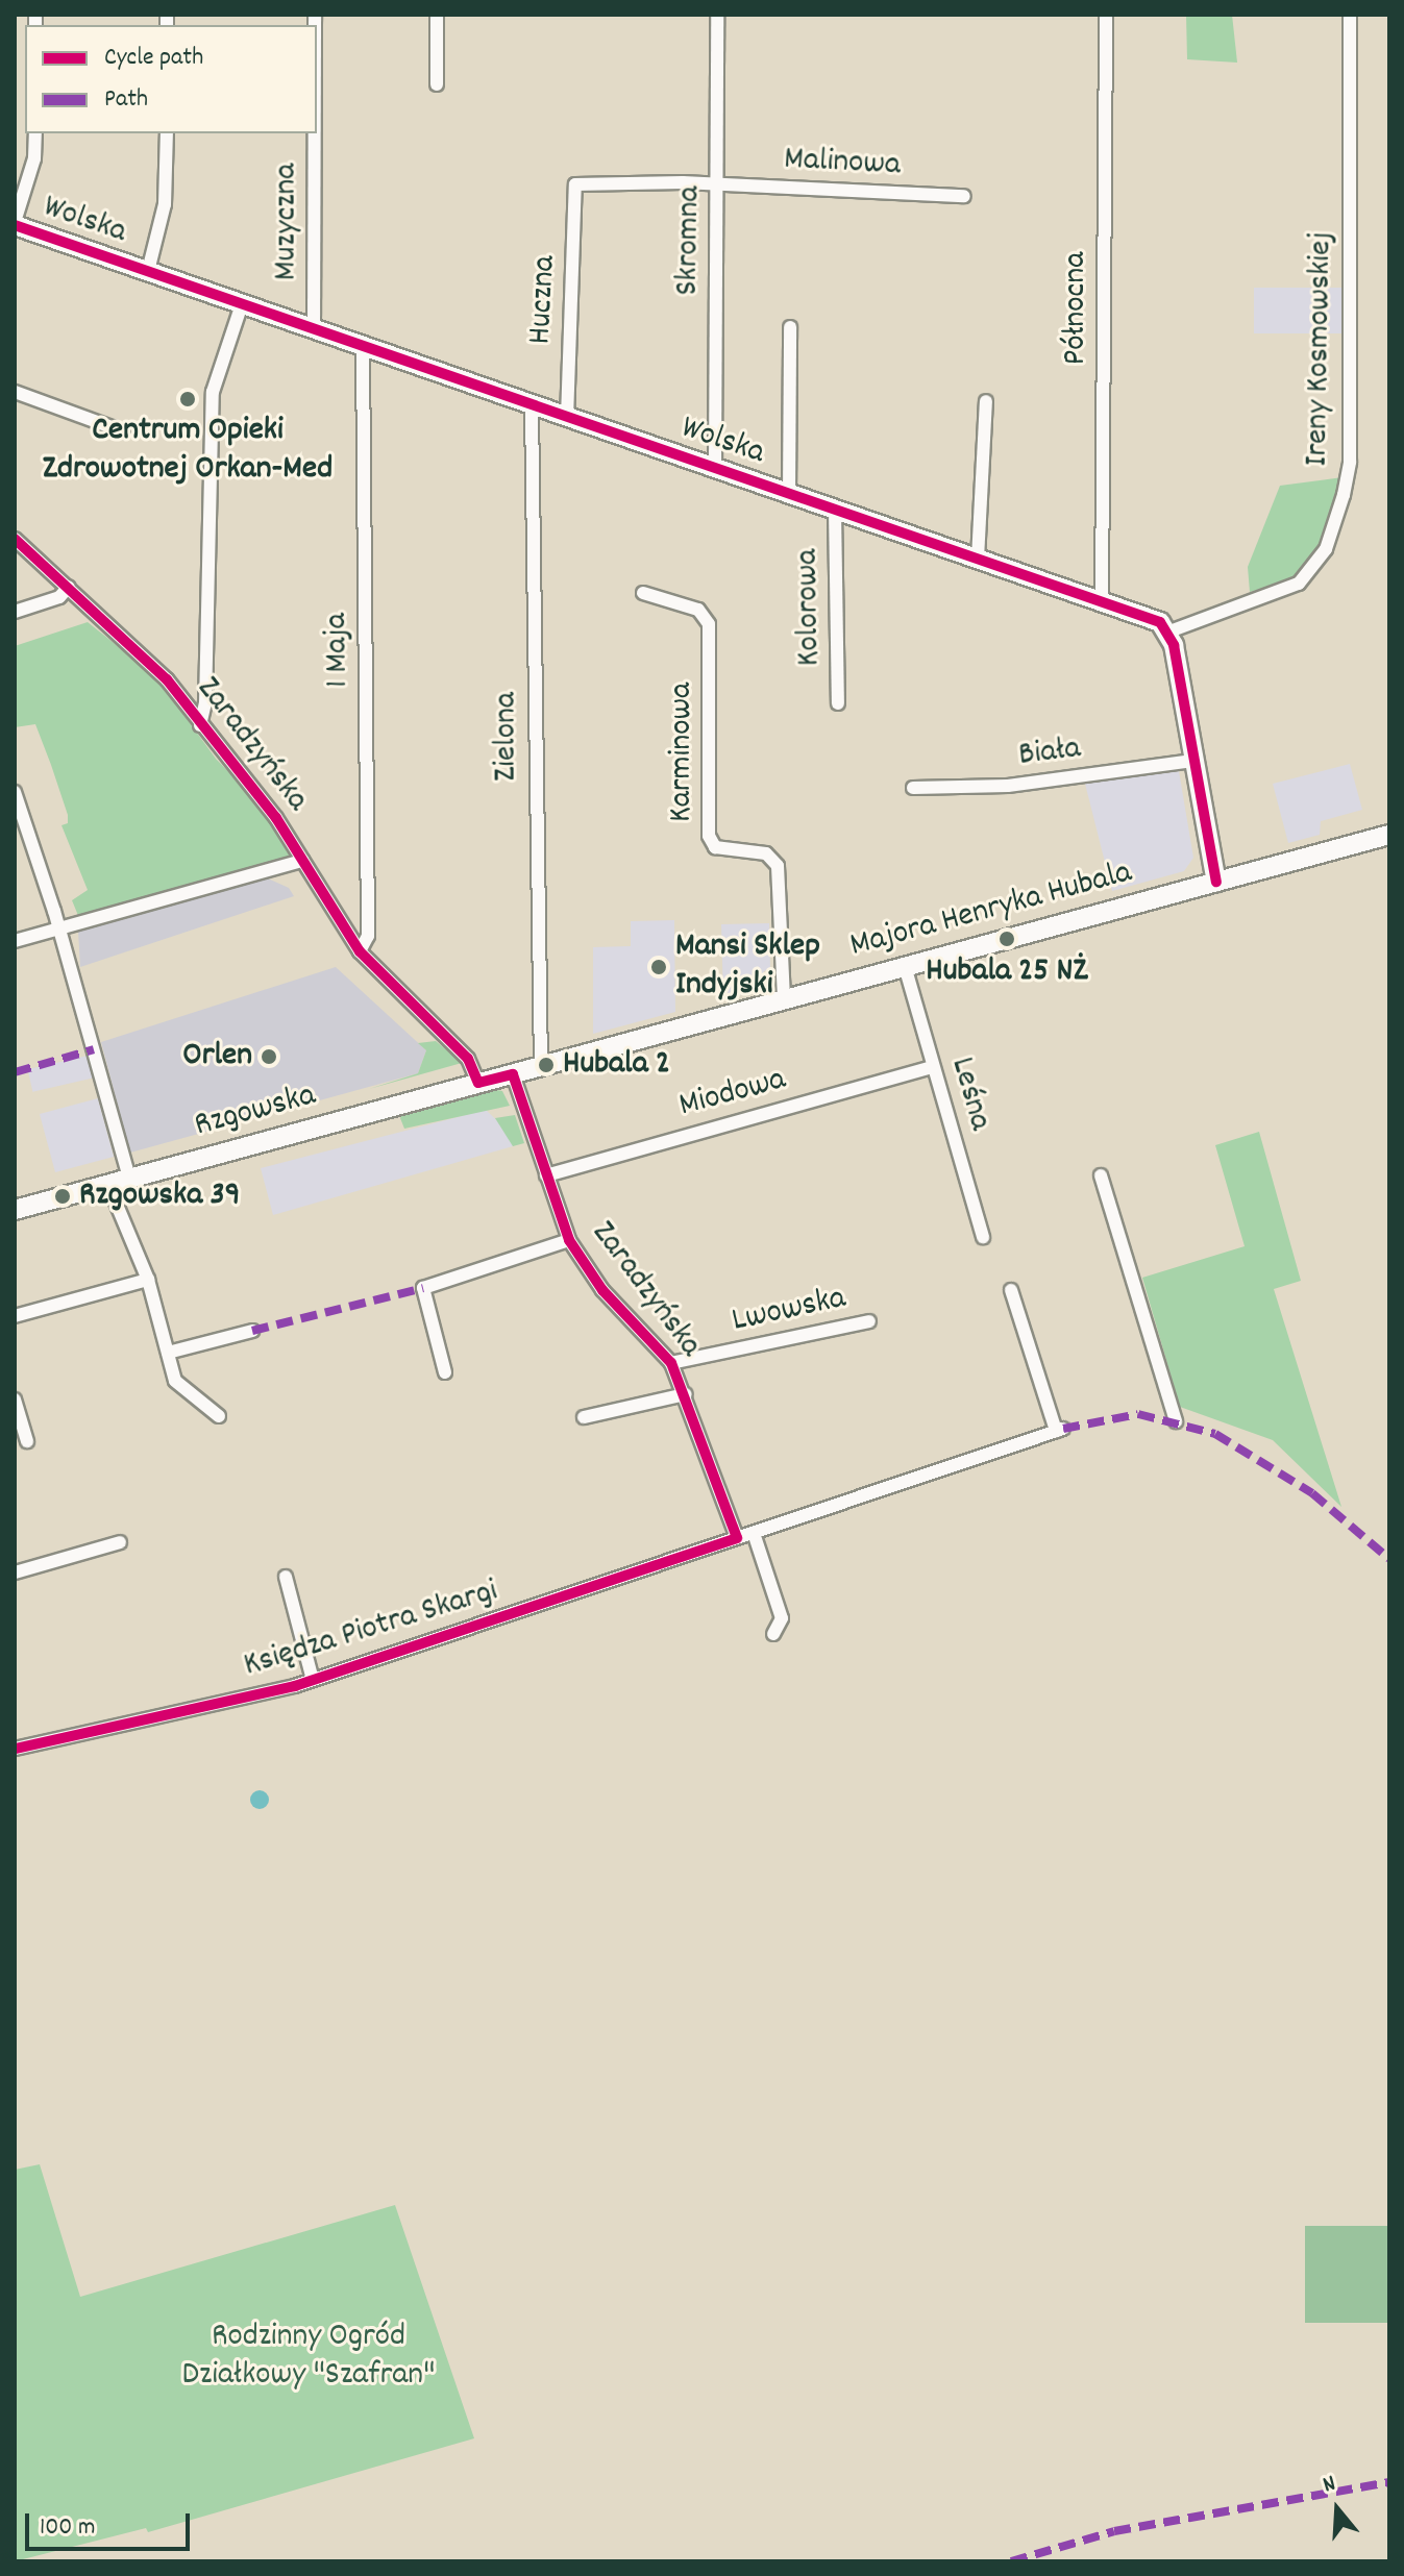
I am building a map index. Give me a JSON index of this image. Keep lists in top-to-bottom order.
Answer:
{
  "streets": {
    "street": [
      "Malinowa",
      "Wolska",
      "Muzyczna",
      "Skromna",
      "Huczna",
      "Północna",
      "Ireny Kosmowskiej",
      "Kolorowa",
      "1 Maja",
      "Zielona",
      "Zaradzyńska",
      "Karminowa",
      "Biała",
      "Majora Henryka Hubala",
      "Miodowa",
      "Leśna",
      "Rzgowska",
      "Lwowska",
      "Księdza Piotra Skargi"
    ]
  },
  "crossings": [
    ["Malinowa", "Skromna"],
    ["Malinowa", "Huczna"],
    ["Wolska", "Muzyczna"],
    ["Wolska", "Skromna"],
    ["Wolska", "Huczna"],
    ["Wolska", "Północna"],
    ["Wolska", "Ireny Kosmowskiej"],
    ["Wolska", "Kolorowa"],
    ["Wolska", "1 Maja"],
    ["Wolska", "Zielona"],
    ["1 Maja", "Zaradzyńska"],
    ["Zielona", "Majora Henryka Hubala"],
    ["Zaradzyńska", "Majora Henryka Hubala"],
    ["Zaradzyńska", "Miodowa"],
    ["Zaradzyńska", "Rzgowska"],
    ["Zaradzyńska", "Lwowska"],
    ["Zaradzyńska", "Księdza Piotra Skargi"],
    ["Karminowa", "Majora Henryka Hubala"],
    ["Majora Henryka Hubala", "Leśna"],
    ["Majora Henryka Hubala", "Rzgowska"],
    ["Miodowa", "Leśna"]
  ],
  "parks": ["Rodzinny Ogród Działkowy \"Szafran\""],
  "places": [
    "Centrum Opieki Zdrowotnej Orkan-Med",
    "Hubala 25 NŻ",
    "Mansi Sklep Indyjski",
    "Orlen",
    "Hubala 2",
    "Rzgowska 39"
  ],
  "legend": ["Cycle path", "Path"],
  "scale_bar": "100 m",
  "north": "top"
}
